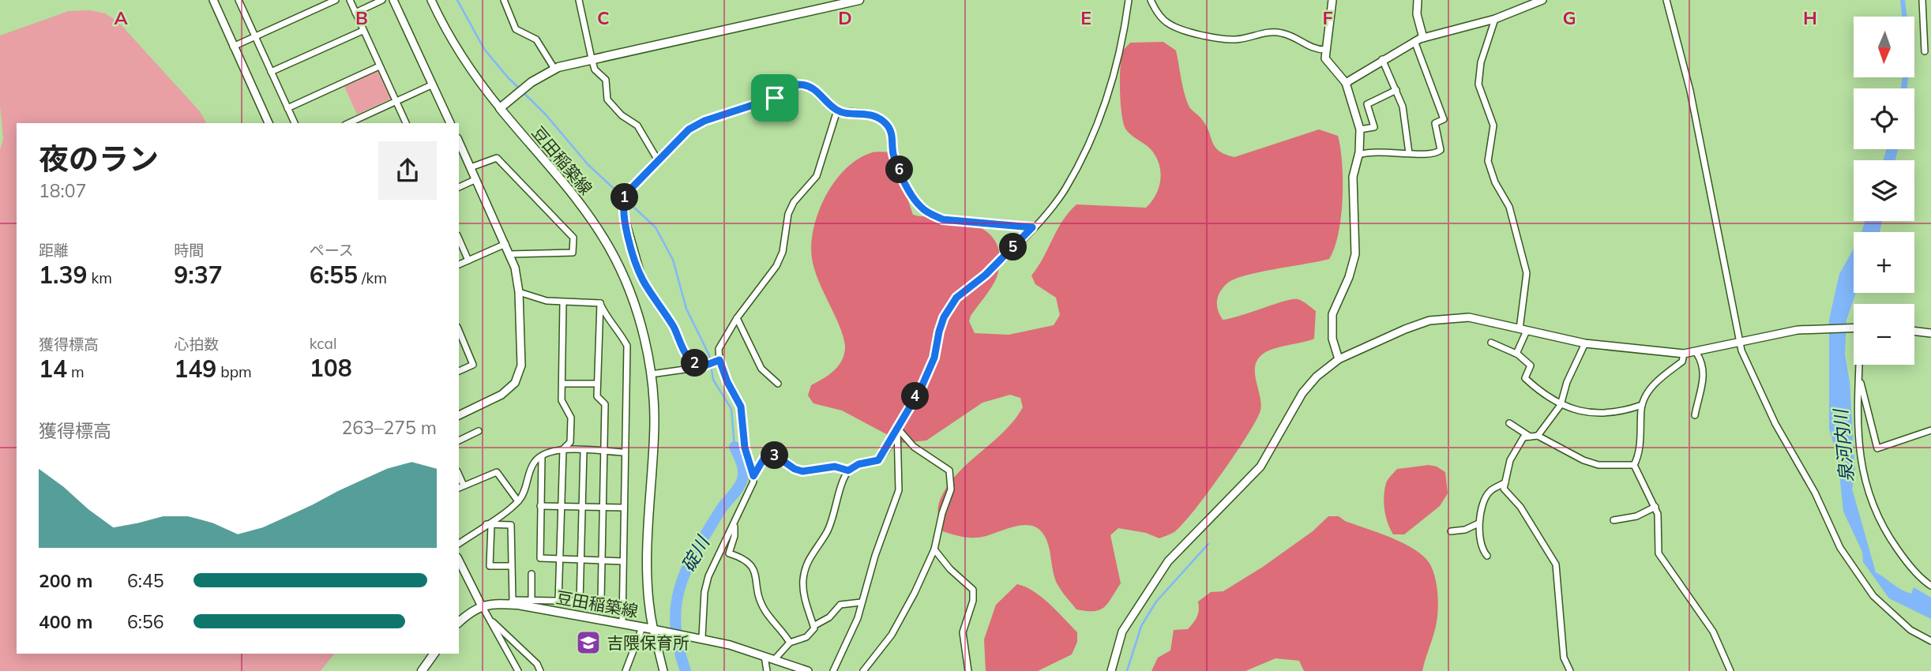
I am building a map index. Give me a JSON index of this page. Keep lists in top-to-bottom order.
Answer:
{
  "streets": {
    "main road": ["豆田稲築線"]
  },
  "water": ["泉河内川", "碇川"],
  "places": {
    "school or university": ["吉隈保育所"]
  },
  "north": "bottom",
  "page": {
    "map_buttons": ["+", "−"],
    "heading": ["夜のラン", "18:07"],
    "pins": [
      "6",
      "1",
      "5",
      "2",
      "4",
      "3"
    ],
    "stats": [
      ["距離", "1.39 km"],
      ["時間", "9:37"],
      ["ペース", "6:55 /km"],
      ["獲得標高", "14 m"],
      ["心拍数", "149 bpm"],
      ["kcal", "108"]
    ],
    "chart": ["獲得標高", "263–275 m"],
    "list": [
      {
        "name": "200 m",
        "note": "6:45"
      },
      {
        "name": "400 m",
        "note": "6:56"
      }
    ]
  },
  "grid": {
    "columns": [
      "A",
      "B",
      "C",
      "D",
      "E",
      "F",
      "G",
      "H"
    ]
  }
}
